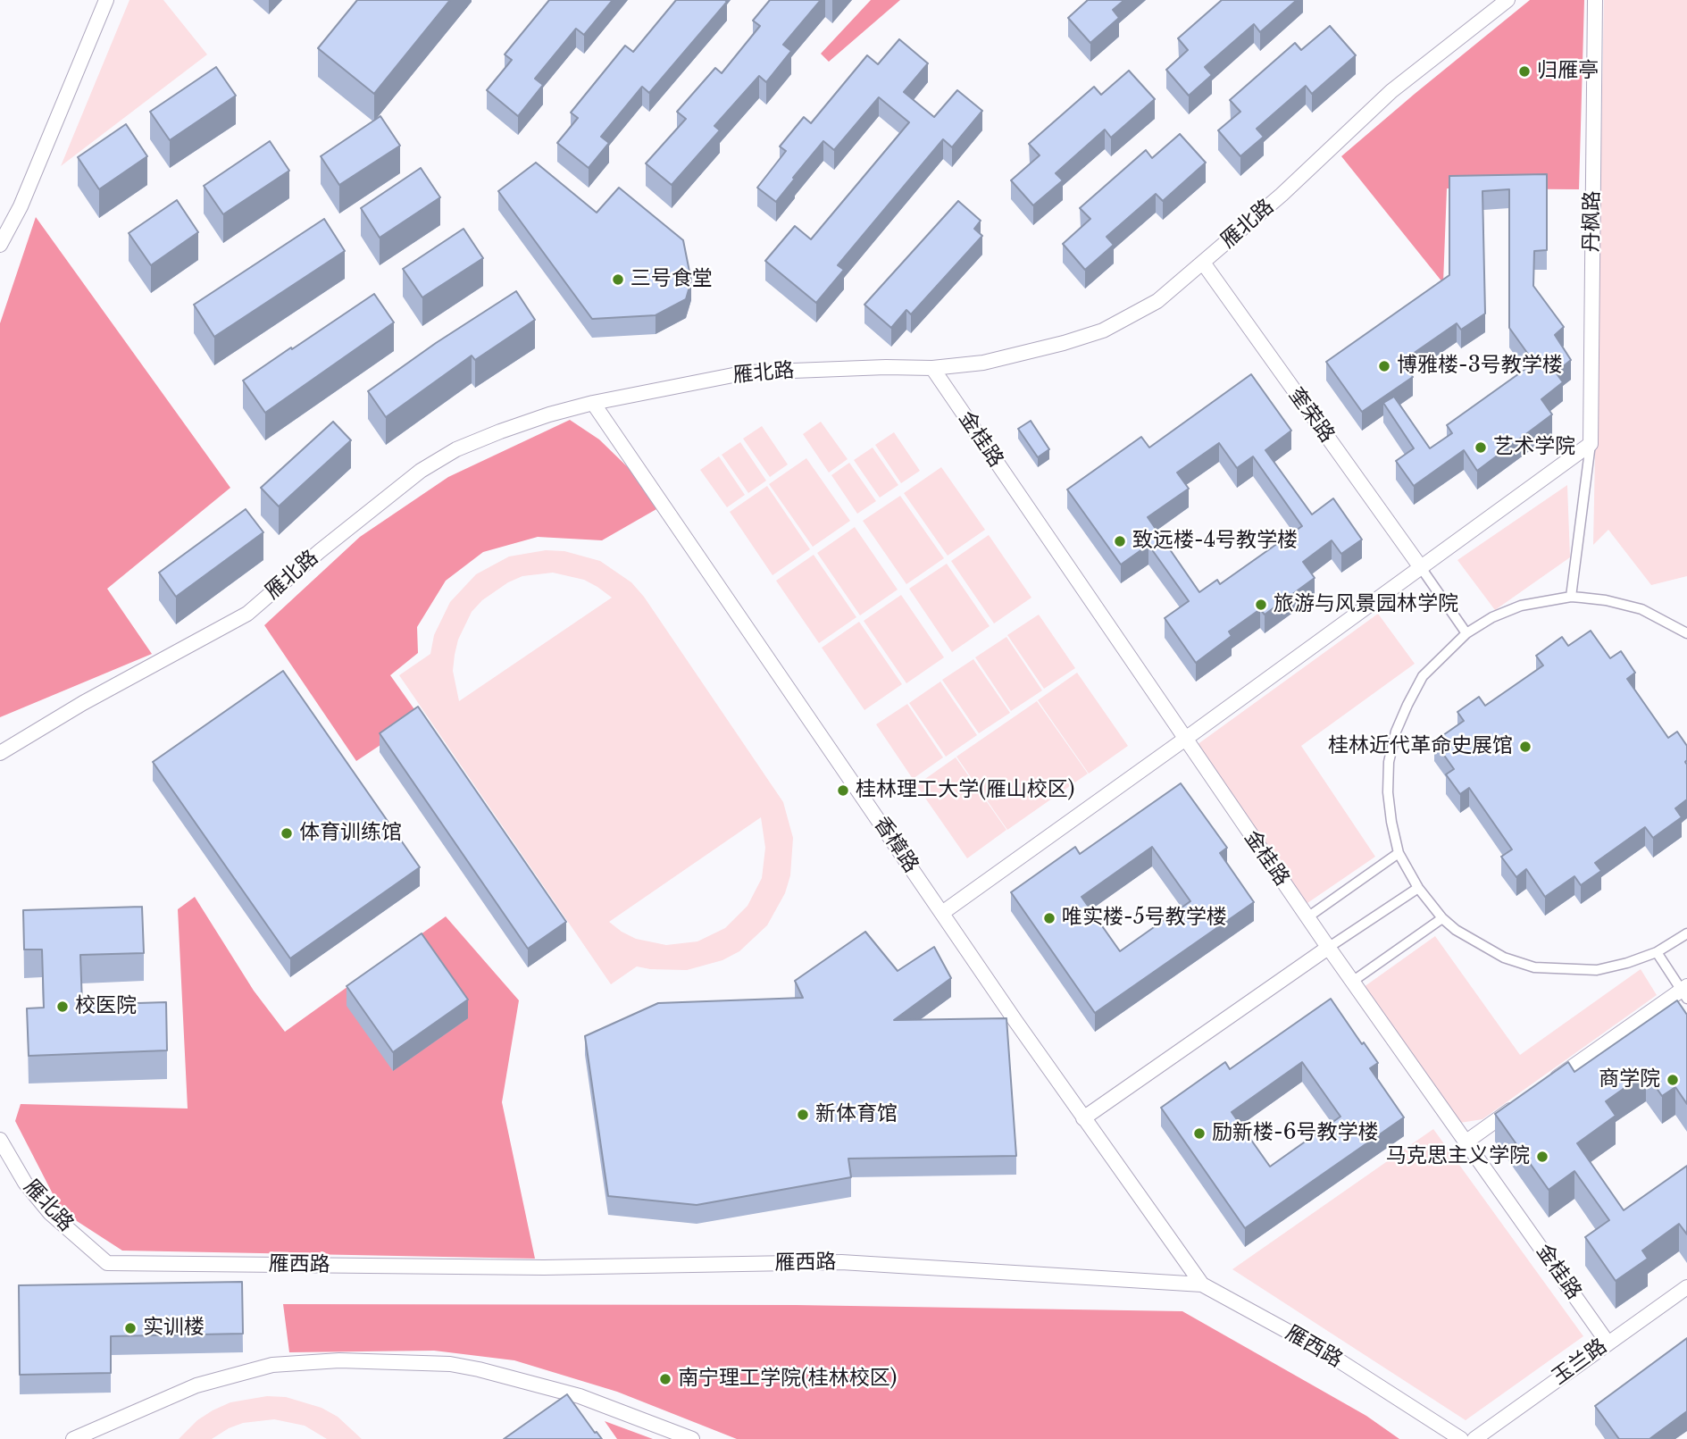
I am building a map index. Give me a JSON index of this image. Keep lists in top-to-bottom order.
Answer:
{
  "streets": {
    "street": [
      "丹枫路",
      "雁北路",
      "奎荣路",
      "金桂路",
      "香樟路",
      "雁西路",
      "玉兰路"
    ]
  },
  "crossings": [
    ["雁北路", "奎荣路"],
    ["雁北路", "金桂路"],
    ["雁北路", "香樟路"],
    ["雁北路", "雁西路"],
    ["金桂路", "玉兰路"],
    ["香樟路", "雁西路"]
  ],
  "places": [
    "归雁亭",
    "三号食堂",
    "博雅楼-3号教学楼",
    "艺术学院",
    "致远楼-4号教学楼",
    "旅游与风景园林学院",
    "桂林近代革命史展馆",
    "桂林理工大学(雁山校区)",
    "体育训练馆",
    "唯实楼-5号教学楼",
    "校医院",
    "商学院",
    "新体育馆",
    "励新楼-6号教学楼",
    "马克思主义学院",
    "实训楼",
    "南宁理工学院(桂林校区)"
  ]
}
